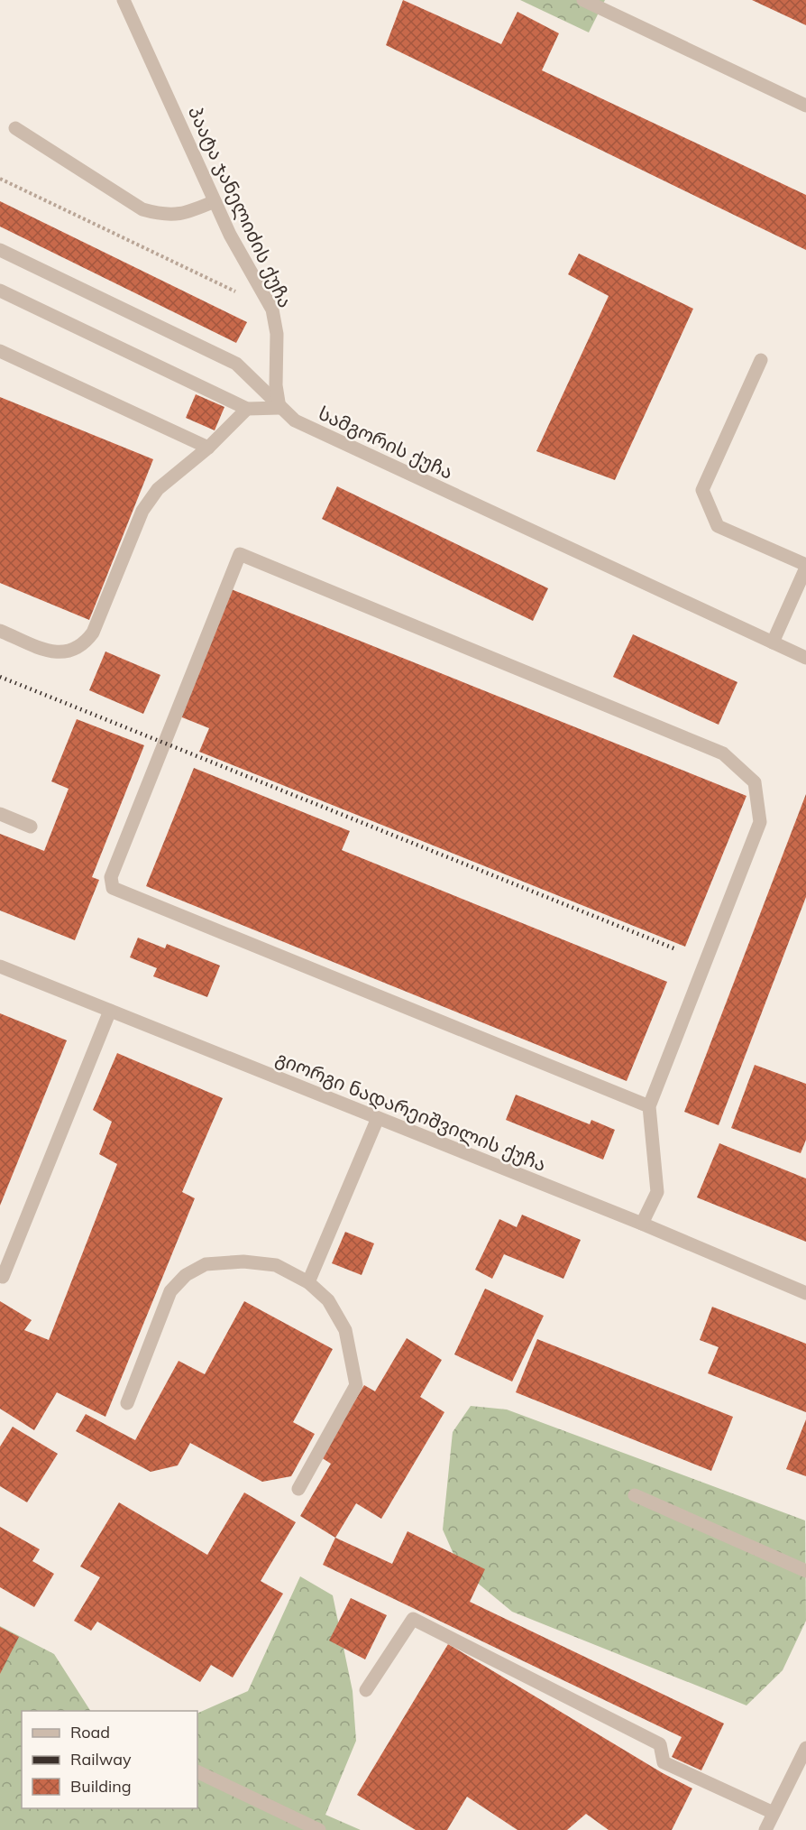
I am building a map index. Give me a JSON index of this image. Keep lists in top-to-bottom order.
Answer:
{
  "streets": {
    "street": ["პაატა ჯანელიძის ქუჩა", "სამგორის ქუჩა", "გიორგი ნადარეიშვილის ქუჩა"]
  },
  "crossings": [
    ["პაატა ჯანელიძის ქუჩა", "სამგორის ქუჩა"]
  ],
  "legend": ["Road", "Railway", "Building"]
}
